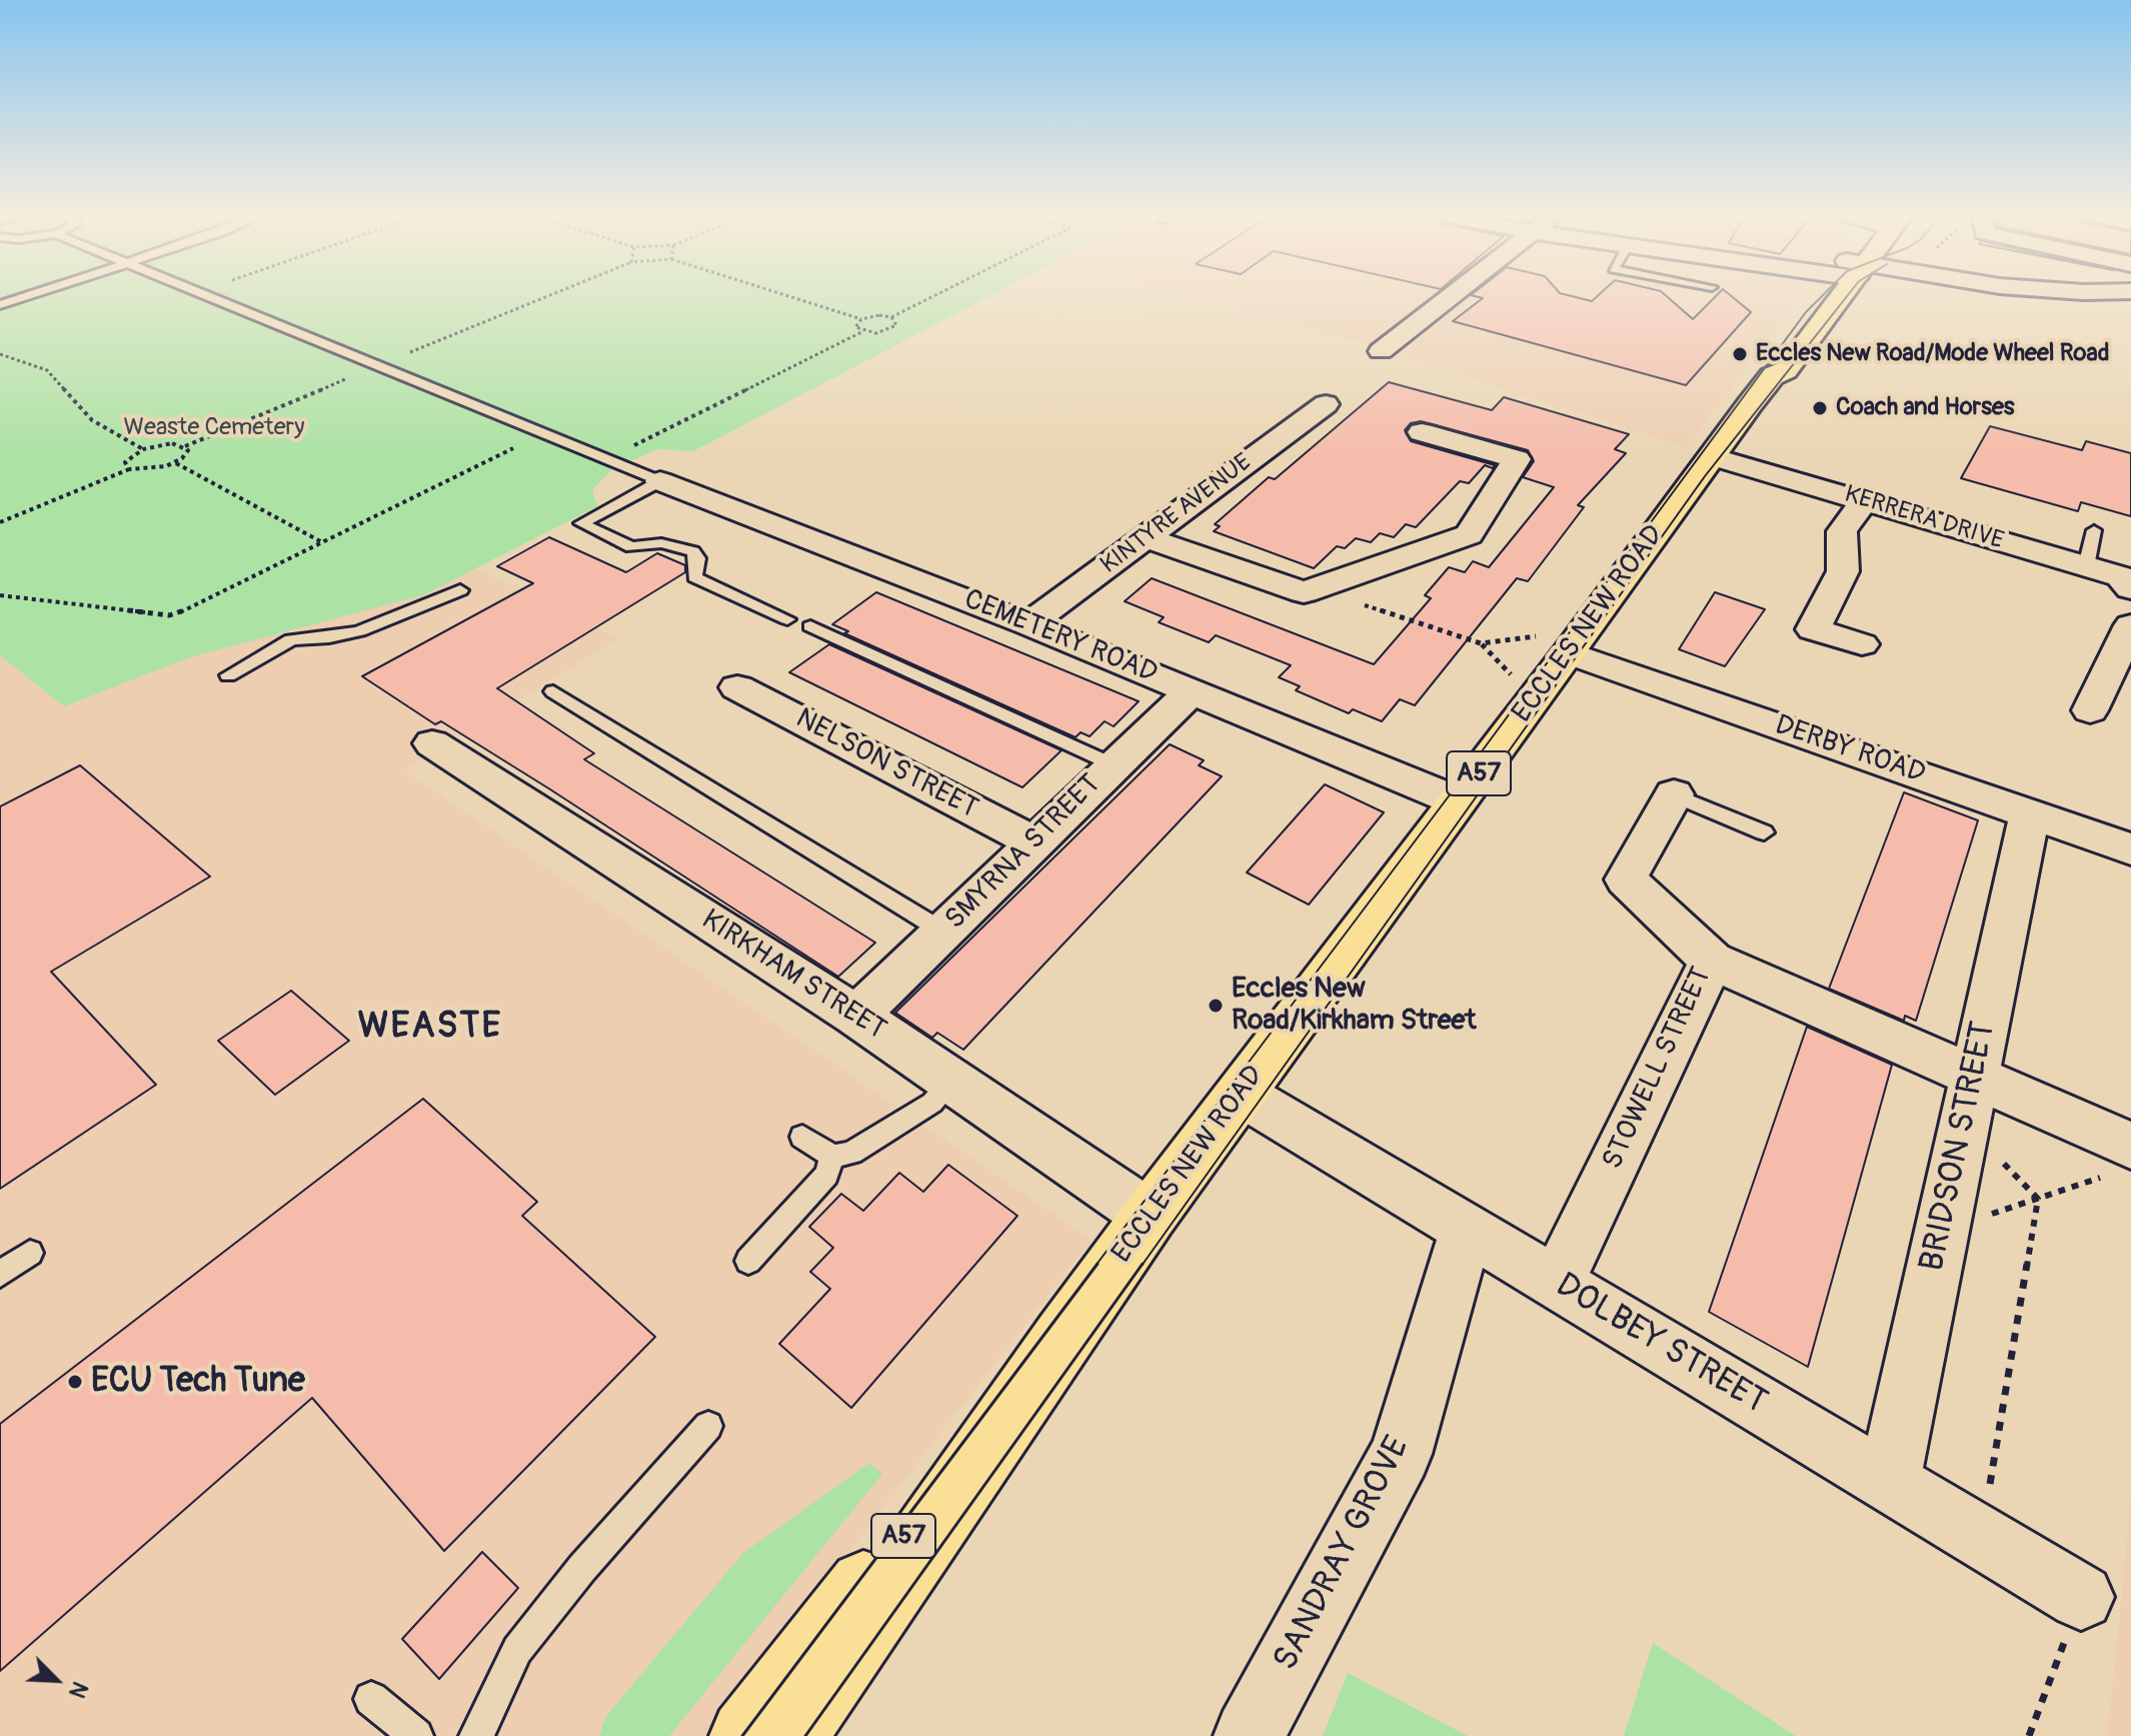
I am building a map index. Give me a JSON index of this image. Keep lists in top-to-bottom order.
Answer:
{
  "streets": {
    "main road": ["ECCLES NEW ROAD", "A57"],
    "street": [
      "KINTYRE AVENUE",
      "KERRERA DRIVE",
      "CEMETERY ROAD",
      "DERBY ROAD",
      "NELSON STREET",
      "SMYRNA STREET",
      "KIRKHAM STREET",
      "STOWELL STREET",
      "BRIDSON STREET",
      "DOLBEY STREET",
      "SANDRAY GROVE"
    ]
  },
  "crossings": [
    ["KINTYRE AVENUE", "CEMETERY ROAD"],
    ["KERRERA DRIVE", "ECCLES NEW ROAD"],
    ["ECCLES NEW ROAD", "CEMETERY ROAD"],
    ["ECCLES NEW ROAD", "DERBY ROAD"],
    ["ECCLES NEW ROAD", "KIRKHAM STREET"],
    ["ECCLES NEW ROAD", "DOLBEY STREET"],
    ["CEMETERY ROAD", "SMYRNA STREET"],
    ["DERBY ROAD", "BRIDSON STREET"],
    ["NELSON STREET", "SMYRNA STREET"],
    ["SMYRNA STREET", "KIRKHAM STREET"],
    ["STOWELL STREET", "DOLBEY STREET"],
    ["BRIDSON STREET", "DOLBEY STREET"],
    ["DOLBEY STREET", "SANDRAY GROVE"]
  ],
  "districts": ["WEASTE"],
  "parks": ["Weaste Cemetery"],
  "places": [
    "Eccles New Road/Mode Wheel Road",
    "Coach and Horses",
    "Eccles New Road/Kirkham Street",
    "ECU Tech Tune"
  ],
  "north": "bottom right"
}
